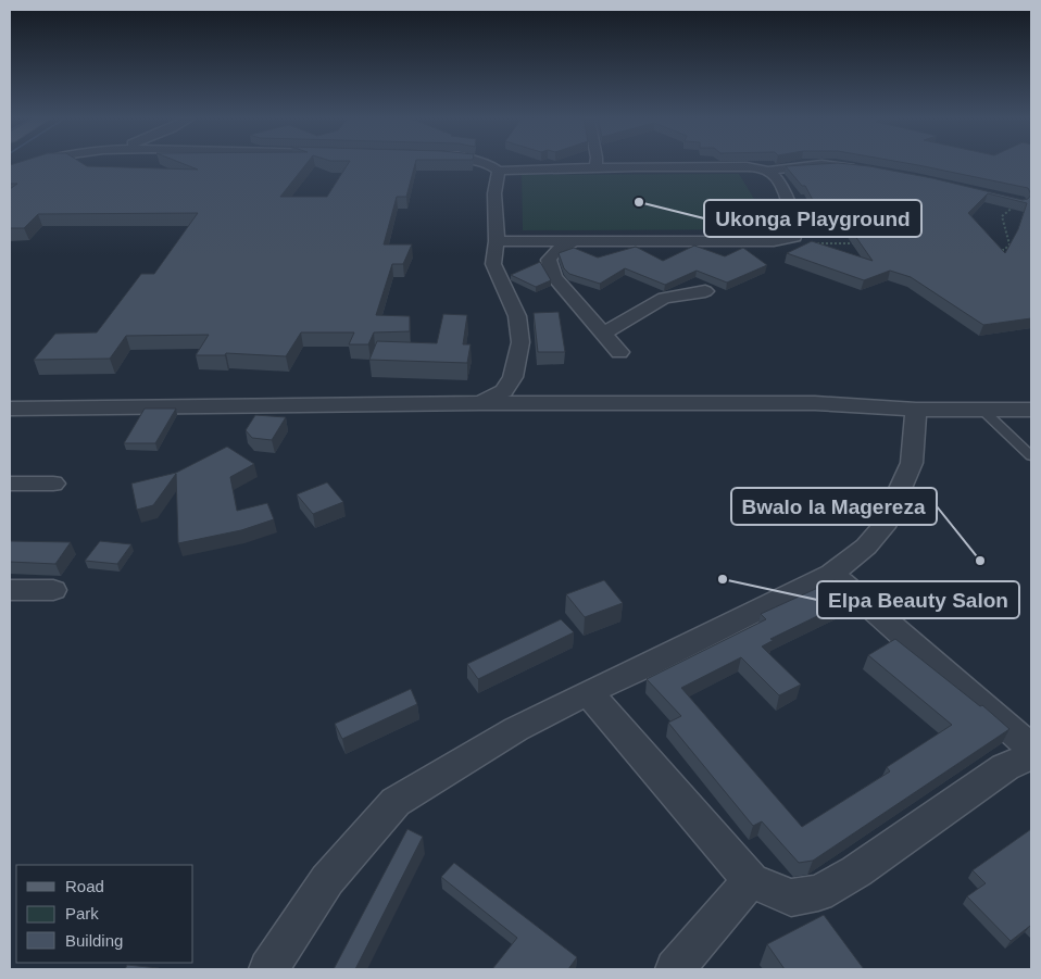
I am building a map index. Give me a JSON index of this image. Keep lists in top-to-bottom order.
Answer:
{
  "places": ["Ukonga Playground", "Bwalo la Magereza", "Elpa Beauty Salon"],
  "legend": ["Road", "Park", "Building"]
}
